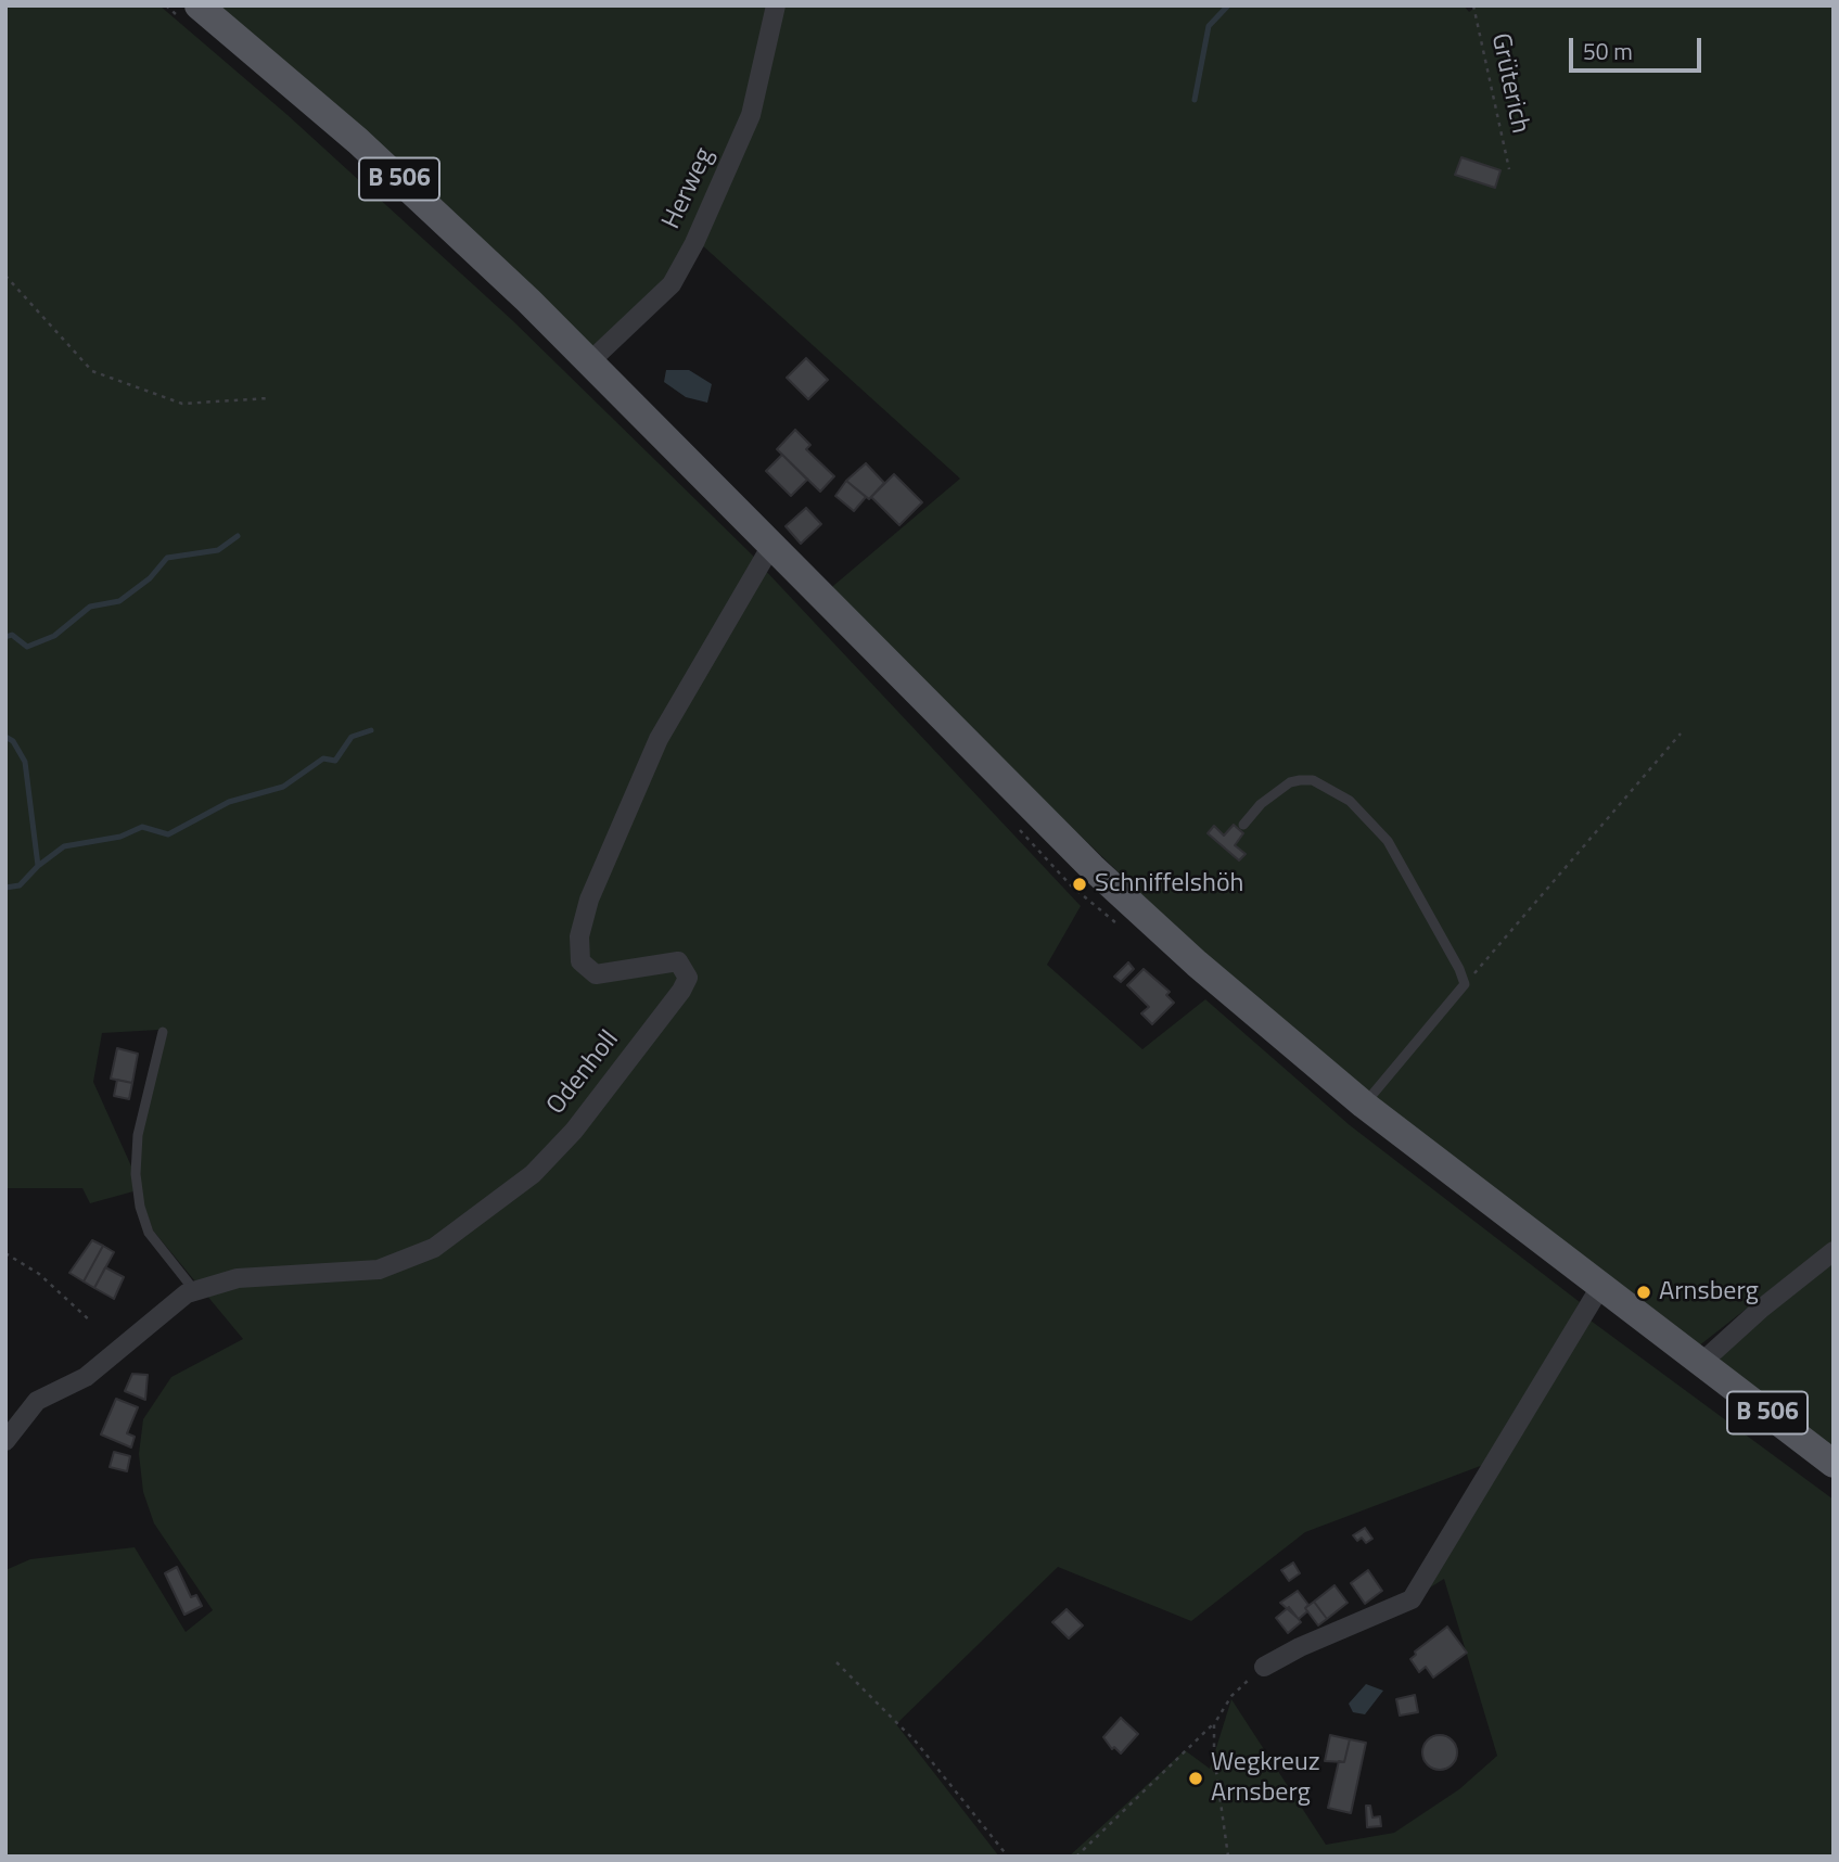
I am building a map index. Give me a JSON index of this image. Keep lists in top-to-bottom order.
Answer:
{
  "streets": {
    "main road": ["B 506"],
    "street": ["Herweg", "Odenholl"],
    "path": ["Grüterich"]
  },
  "crossings": [
    ["B 506", "Herweg"],
    ["B 506", "Odenholl"]
  ],
  "places": ["Schniffelshöh", "Arnsberg", "Wegkreuz Arnsberg"],
  "scale_bar": "50 m"
}
